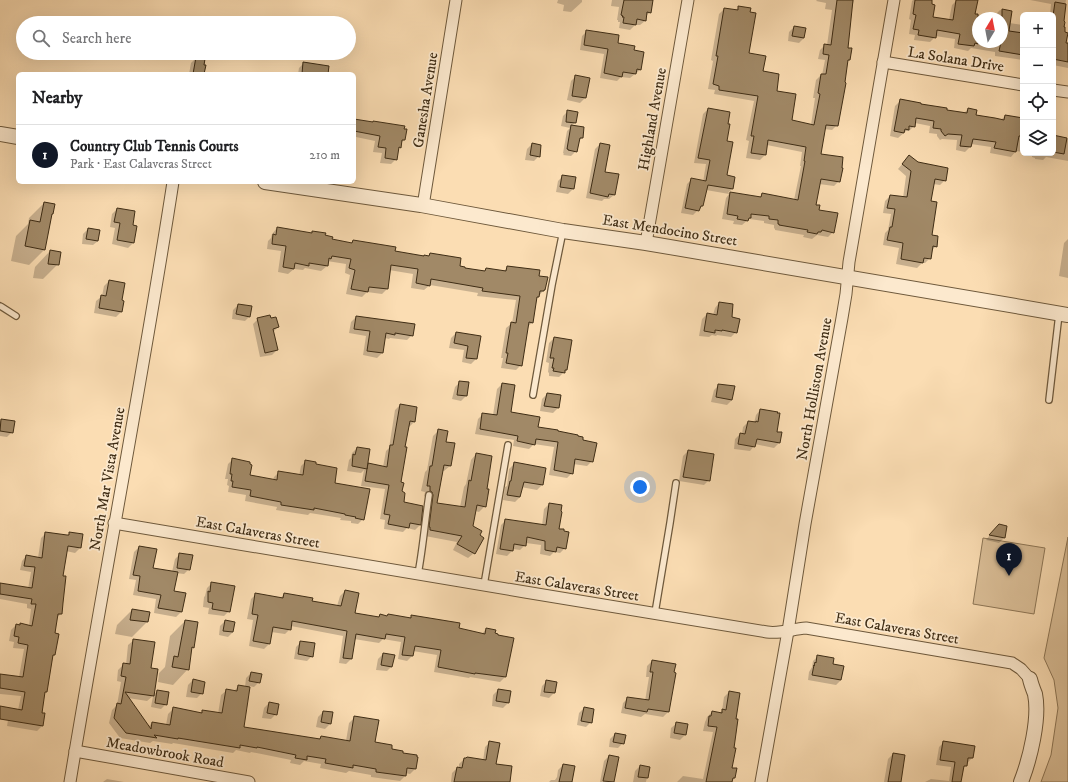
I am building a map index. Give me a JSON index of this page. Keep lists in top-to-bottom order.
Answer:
{
  "streets": {
    "street": [
      "La Solana Drive",
      "Ganesha Avenue",
      "Highland Avenue",
      "East Mendocino Street",
      "North Holliston Avenue",
      "North Mar Vista Avenue",
      "East Calaveras Street",
      "Meadowbrook Road"
    ]
  },
  "crossings": [
    ["La Solana Drive", "North Holliston Avenue"],
    ["Ganesha Avenue", "East Mendocino Street"],
    ["Highland Avenue", "East Mendocino Street"],
    ["East Mendocino Street", "North Holliston Avenue"],
    ["North Holliston Avenue", "East Calaveras Street"],
    ["North Mar Vista Avenue", "East Calaveras Street"],
    ["North Mar Vista Avenue", "Meadowbrook Road"]
  ],
  "north": "top",
  "page": {
    "map_buttons": ["+", "−"],
    "search": "Search here",
    "heading": "Nearby",
    "list": [
      {
        "mark": "1",
        "name": "Country Club Tennis Courts",
        "note": "Park · East Calaveras Street",
        "value": "210 m"
      }
    ],
    "pins": "1"
  }
}
